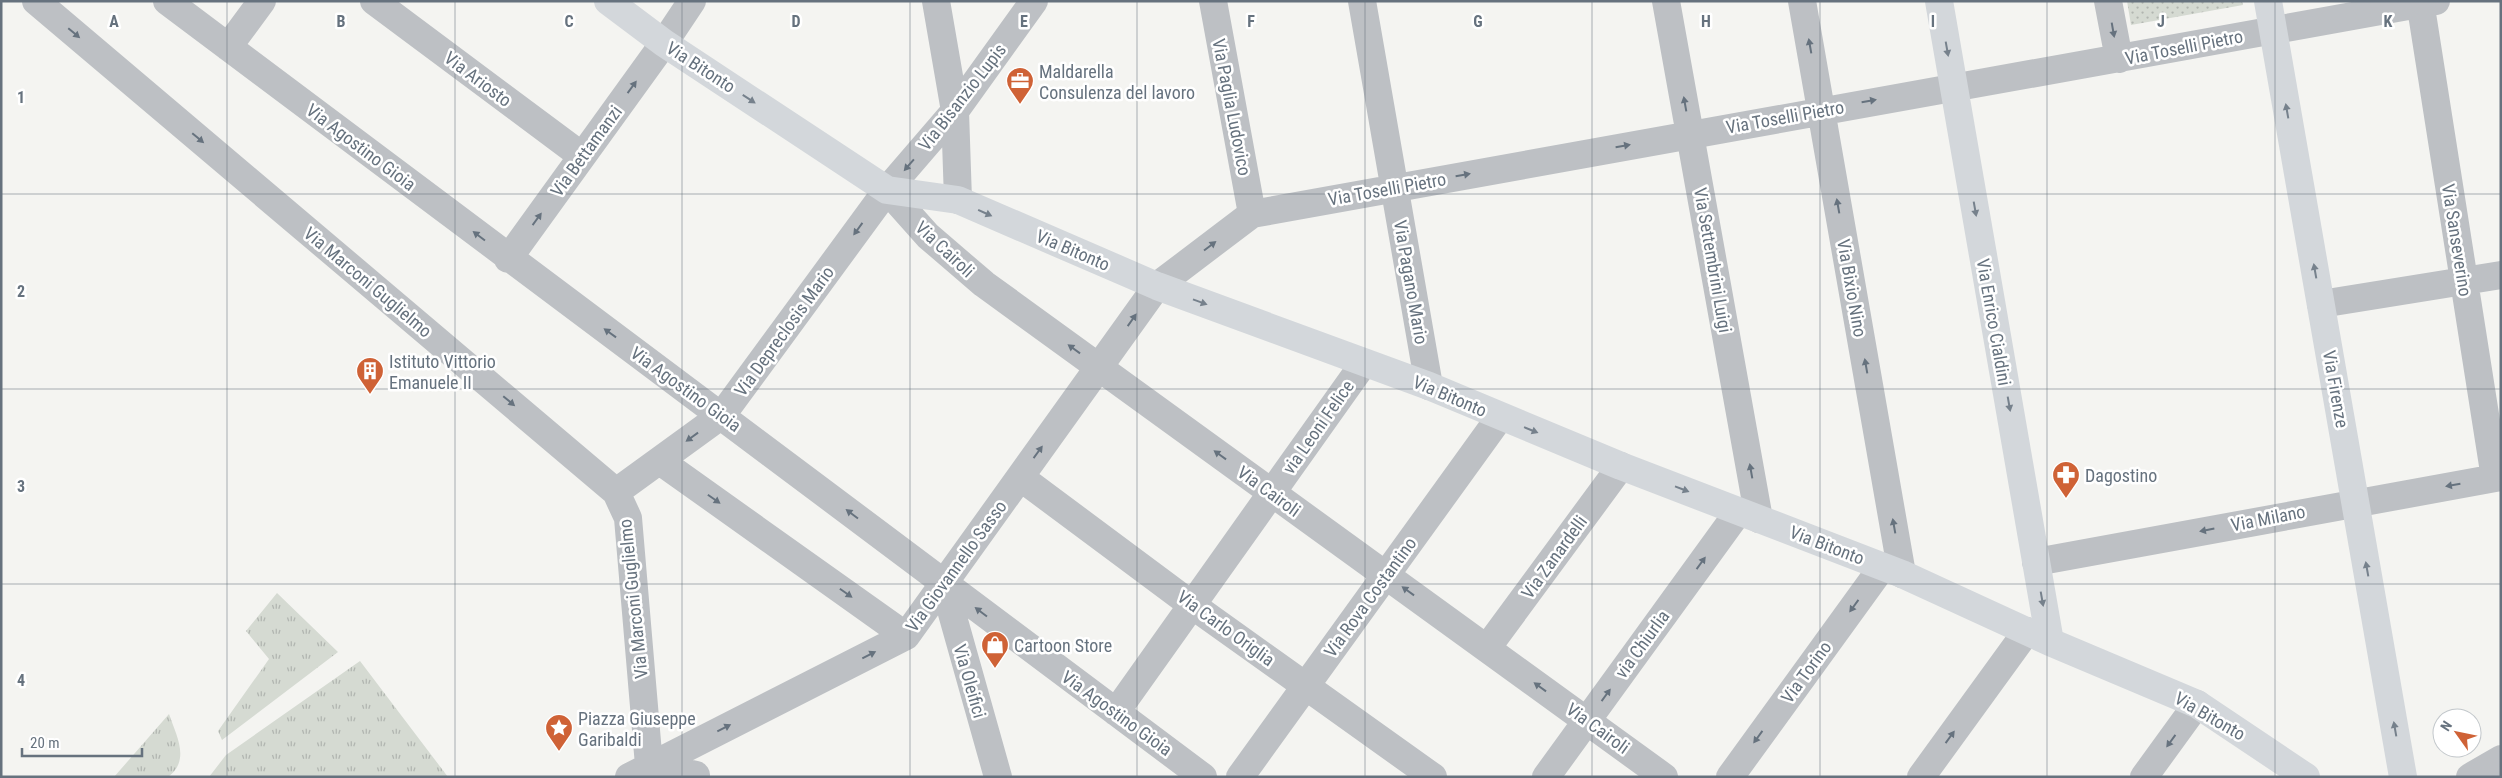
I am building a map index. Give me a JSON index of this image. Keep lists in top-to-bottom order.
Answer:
{
  "streets": {
    "main road": ["Via Bitonto", "Via Enrico Cialdini", "Via Firenze"],
    "street": [
      "Via Toselli Pietro",
      "Via Ariosto",
      "Via Bisanzio Lupis",
      "Via Paglia Ludovico",
      "Via Agostino Gioia",
      "Via Bettamanzi",
      "Via Sanseverino",
      "Via Cairoli",
      "Via Settembrini Luigi",
      "Via Marconi Guglielmo",
      "Via Pagano Mario",
      "Via Bixio Nino",
      "Via Depreclosis Mario",
      "via Leoni Felice",
      "Via Milano",
      "Via Zanardelli",
      "Via Giovannello Sasso",
      "Via Rova Costantino",
      "Via Carlo Origlia",
      "via Chiurlia",
      "Via Torino",
      "Via Oleifici"
    ]
  },
  "crossings": [
    ["Via Toselli Pietro", "Via Bitonto"],
    ["Via Toselli Pietro", "Via Paglia Ludovico"],
    ["Via Toselli Pietro", "Via Sanseverino"],
    ["Via Toselli Pietro", "Via Settembrini Luigi"],
    ["Via Toselli Pietro", "Via Pagano Mario"],
    ["Via Toselli Pietro", "Via Bixio Nino"],
    ["Via Toselli Pietro", "Via Enrico Cialdini"],
    ["Via Toselli Pietro", "Via Firenze"],
    ["Via Toselli Pietro", "Via Giovannello Sasso"],
    ["Via Bitonto", "Via Bisanzio Lupis"],
    ["Via Bitonto", "Via Bettamanzi"],
    ["Via Bitonto", "Via Cairoli"],
    ["Via Bitonto", "Via Settembrini Luigi"],
    ["Via Bitonto", "Via Pagano Mario"],
    ["Via Bitonto", "Via Bixio Nino"],
    ["Via Bitonto", "Via Enrico Cialdini"],
    ["Via Bitonto", "Via Depreclosis Mario"],
    ["Via Bitonto", "via Leoni Felice"],
    ["Via Bitonto", "Via Zanardelli"],
    ["Via Bitonto", "Via Giovannello Sasso"],
    ["Via Bitonto", "Via Rova Costantino"],
    ["Via Bitonto", "via Chiurlia"],
    ["Via Bitonto", "Via Torino"],
    ["Via Ariosto", "Via Bettamanzi"],
    ["Via Bisanzio Lupis", "Via Cairoli"],
    ["Via Bisanzio Lupis", "Via Depreclosis Mario"],
    ["Via Agostino Gioia", "Via Bettamanzi"],
    ["Via Agostino Gioia", "Via Depreclosis Mario"],
    ["Via Agostino Gioia", "via Leoni Felice"],
    ["Via Agostino Gioia", "Via Giovannello Sasso"],
    ["Via Agostino Gioia", "Via Oleifici"],
    ["Via Sanseverino", "Via Milano"],
    ["Via Cairoli", "Via Depreclosis Mario"],
    ["Via Cairoli", "via Leoni Felice"],
    ["Via Cairoli", "Via Zanardelli"],
    ["Via Cairoli", "Via Giovannello Sasso"],
    ["Via Cairoli", "Via Rova Costantino"],
    ["Via Cairoli", "via Chiurlia"],
    ["Via Settembrini Luigi", "via Chiurlia"],
    ["Via Marconi Guglielmo", "Via Depreclosis Mario"],
    ["Via Marconi Guglielmo", "Via Giovannello Sasso"],
    ["Via Bixio Nino", "Via Torino"],
    ["Via Enrico Cialdini", "Via Milano"],
    ["Via Firenze", "Via Milano"],
    ["via Leoni Felice", "Via Carlo Origlia"],
    ["Via Giovannello Sasso", "Via Carlo Origlia"],
    ["Via Giovannello Sasso", "Via Oleifici"],
    ["Via Rova Costantino", "Via Carlo Origlia"]
  ],
  "one_way": [
    "Via Toselli Pietro",
    "Via Bitonto",
    "Via Bisanzio Lupis",
    "Via Agostino Gioia",
    "Via Bettamanzi",
    "Via Cairoli",
    "Via Settembrini Luigi",
    "Via Marconi Guglielmo",
    "Via Bixio Nino",
    "Via Enrico Cialdini",
    "Via Depreclosis Mario",
    "Via Firenze",
    "Via Giovannello Sasso",
    "via Chiurlia"
  ],
  "places": {
    "office": ["Maldarella Consulenza del lavoro"],
    "building": ["Istituto Vittorio Emanuele II"],
    "pharmacy": ["Dagostino"],
    "shop": ["Cartoon Store"],
    "place": ["Piazza Giuseppe Garibaldi"]
  },
  "scale_bar": "20 m",
  "north": "top left",
  "grid": {
    "columns": [
      "A",
      "B",
      "C",
      "D",
      "E",
      "F",
      "G",
      "H",
      "I",
      "J",
      "K"
    ],
    "rows": [
      "1",
      "2",
      "3",
      "4"
    ]
  }
}
